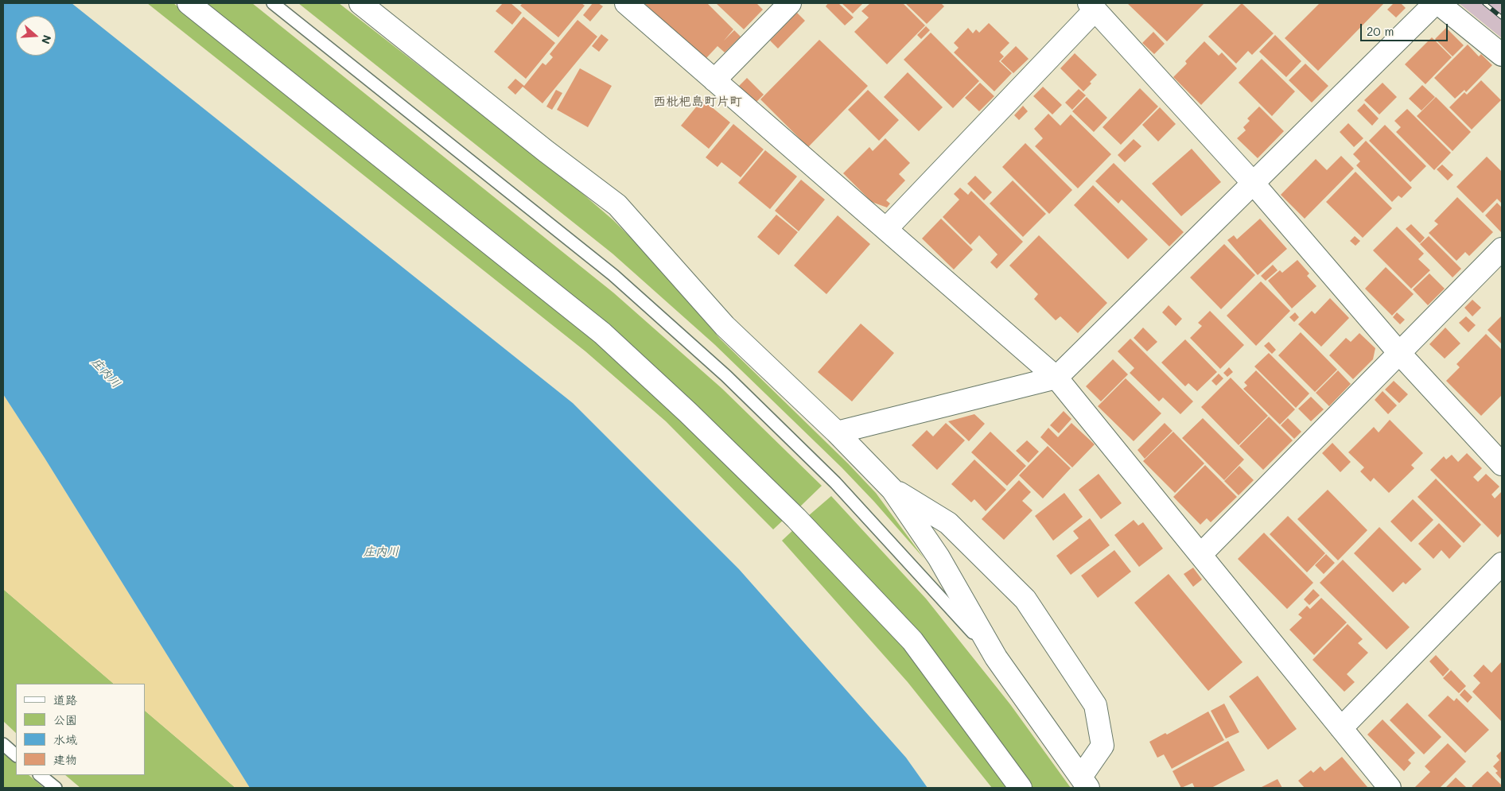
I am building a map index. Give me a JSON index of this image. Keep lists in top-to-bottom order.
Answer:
{
  "districts": ["西枇杷島町片町"],
  "water": ["庄内川"],
  "legend": [
    "道路",
    "公園",
    "水域",
    "建物"
  ],
  "scale_bar": "20 m",
  "north": "right"
}
